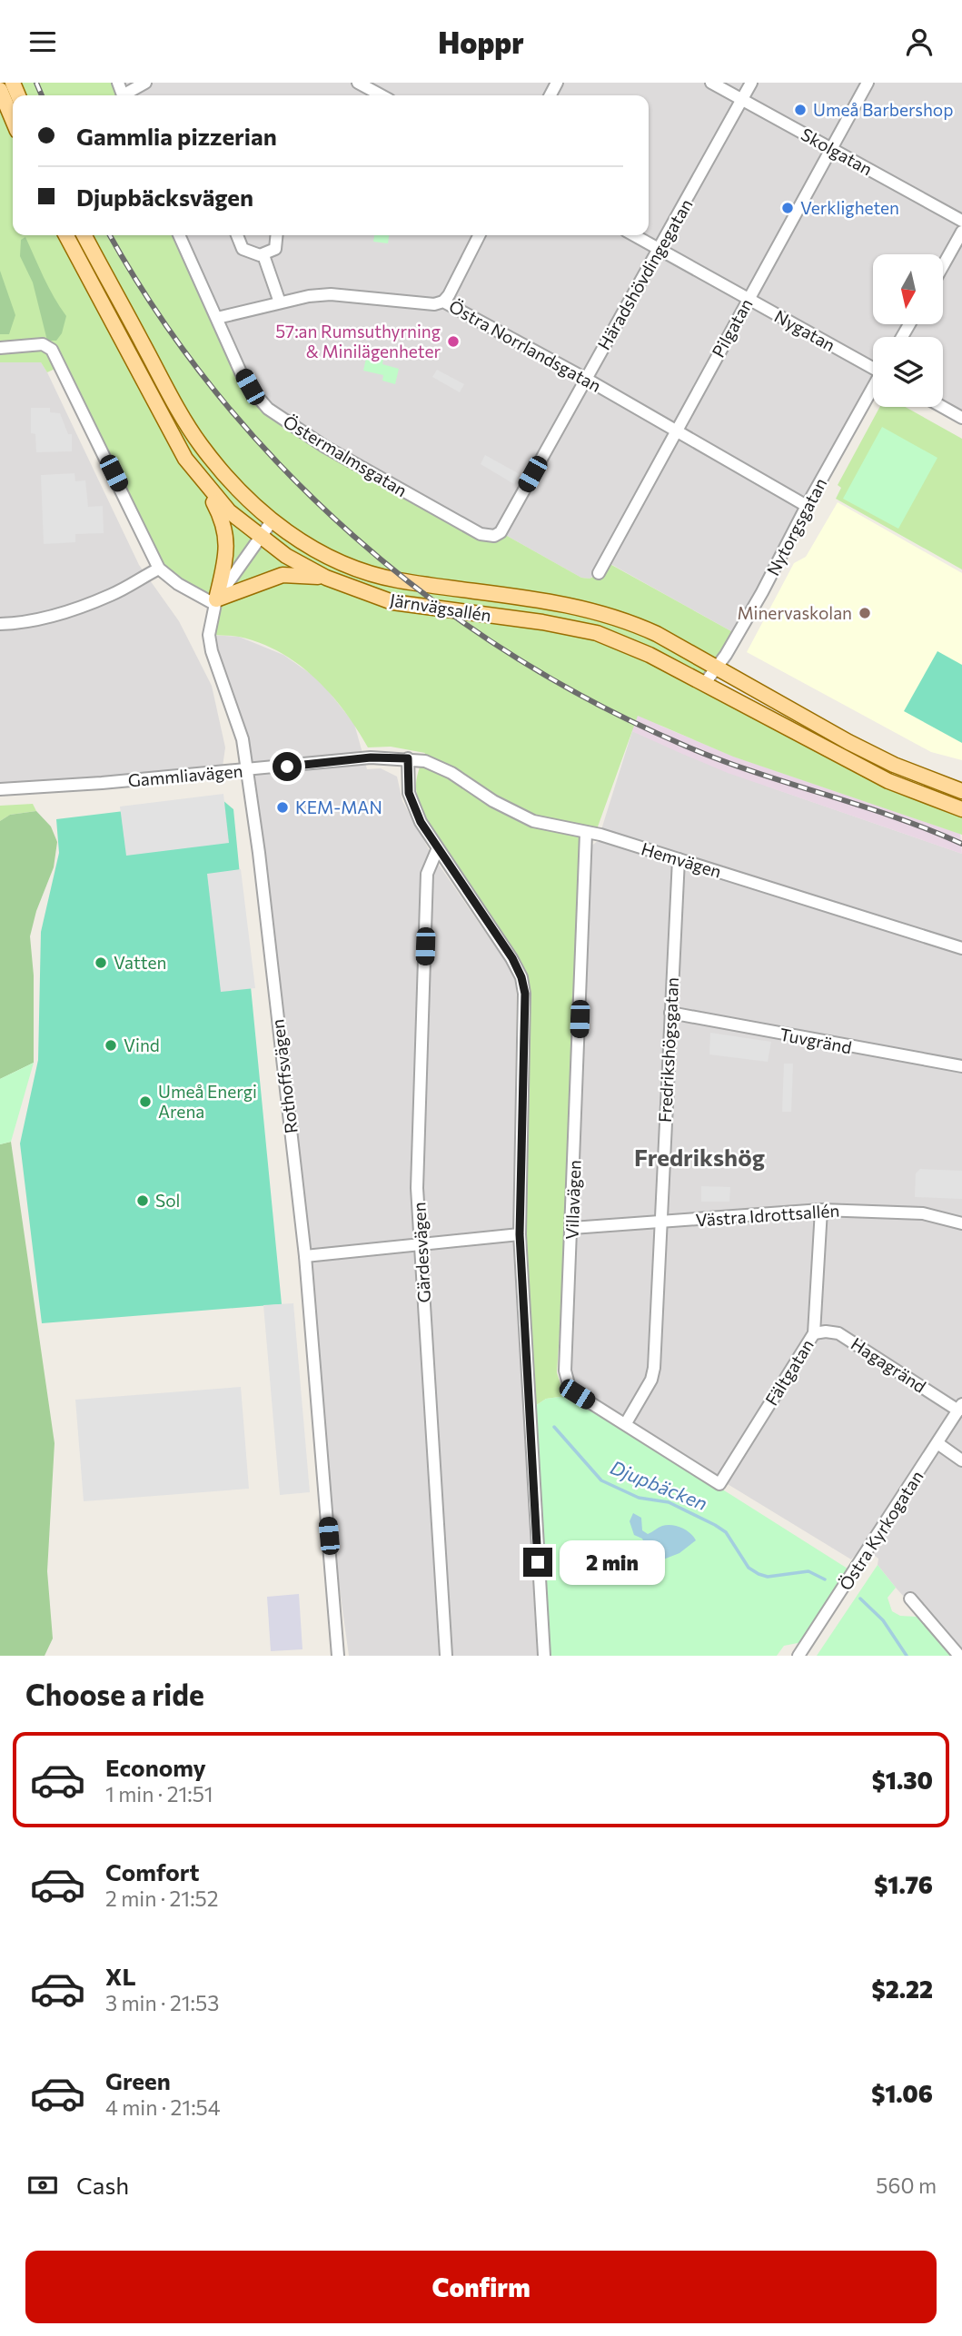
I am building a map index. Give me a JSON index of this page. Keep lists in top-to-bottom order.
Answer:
{
  "streets": {
    "main road": ["Järnvägsallén"],
    "street": [
      "Skolgatan",
      "Häradshövdingegatan",
      "Pilgatan",
      "Nygatan",
      "Östra Norrlandsgatan",
      "Östermalmsgatan",
      "Nytorgsgatan",
      "Gammliavägen",
      "Hemvägen",
      "Tuvgränd",
      "Fredrikshögsgatan",
      "Rothoffsvägen",
      "Villavägen",
      "Västra Idrottsallén",
      "Gärdesvägen",
      "Hagagränd",
      "Fältgatan",
      "Östra Kyrkogatan"
    ]
  },
  "crossings": [
    ["Skolgatan", "Häradshövdingegatan"],
    ["Skolgatan", "Pilgatan"],
    ["Häradshövdingegatan", "Nygatan"],
    ["Häradshövdingegatan", "Östra Norrlandsgatan"],
    ["Häradshövdingegatan", "Östermalmsgatan"],
    ["Pilgatan", "Nygatan"],
    ["Pilgatan", "Östra Norrlandsgatan"],
    ["Östra Norrlandsgatan", "Östermalmsgatan"],
    ["Östra Norrlandsgatan", "Nytorgsgatan"],
    ["Nytorgsgatan", "Järnvägsallén"],
    ["Järnvägsallén", "Rothoffsvägen"],
    ["Gammliavägen", "Hemvägen"],
    ["Gammliavägen", "Rothoffsvägen"],
    ["Hemvägen", "Fredrikshögsgatan"],
    ["Hemvägen", "Villavägen"],
    ["Tuvgränd", "Fredrikshögsgatan"],
    ["Fredrikshögsgatan", "Villavägen"],
    ["Fredrikshögsgatan", "Västra Idrottsallén"],
    ["Villavägen", "Västra Idrottsallén"],
    ["Villavägen", "Fältgatan"],
    ["Västra Idrottsallén", "Fältgatan"],
    ["Hagagränd", "Fältgatan"],
    ["Hagagränd", "Östra Kyrkogatan"]
  ],
  "districts": ["Fredrikshög"],
  "water": ["Djupbäcken"],
  "places": [
    "Umeå Barbershop",
    "Verkligheten",
    "57:an Rumsuthyrning & Minilägenheter",
    "Minervaskolan",
    "KEM-MAN",
    "Vatten",
    "Vind",
    "Umeå Energi Arena",
    "Sol"
  ],
  "north": "bottom",
  "page": {
    "header": "Hoppr",
    "banner": ["Gammlia pizzerian", "Djupbäcksvägen"],
    "bubble": "2 min",
    "heading": "Choose a ride",
    "list": [
      {
        "name": "Economy",
        "note": "1 min · 21:51",
        "value": "$1.30"
      },
      {
        "name": "Comfort",
        "note": "2 min · 21:52",
        "value": "$1.76"
      },
      {
        "name": "XL",
        "note": "3 min · 21:53",
        "value": "$2.22"
      },
      {
        "name": "Green",
        "note": "4 min · 21:54",
        "value": "$1.06"
      }
    ],
    "pay": ["Cash", "560 m"],
    "buttons": "Confirm"
  }
}
